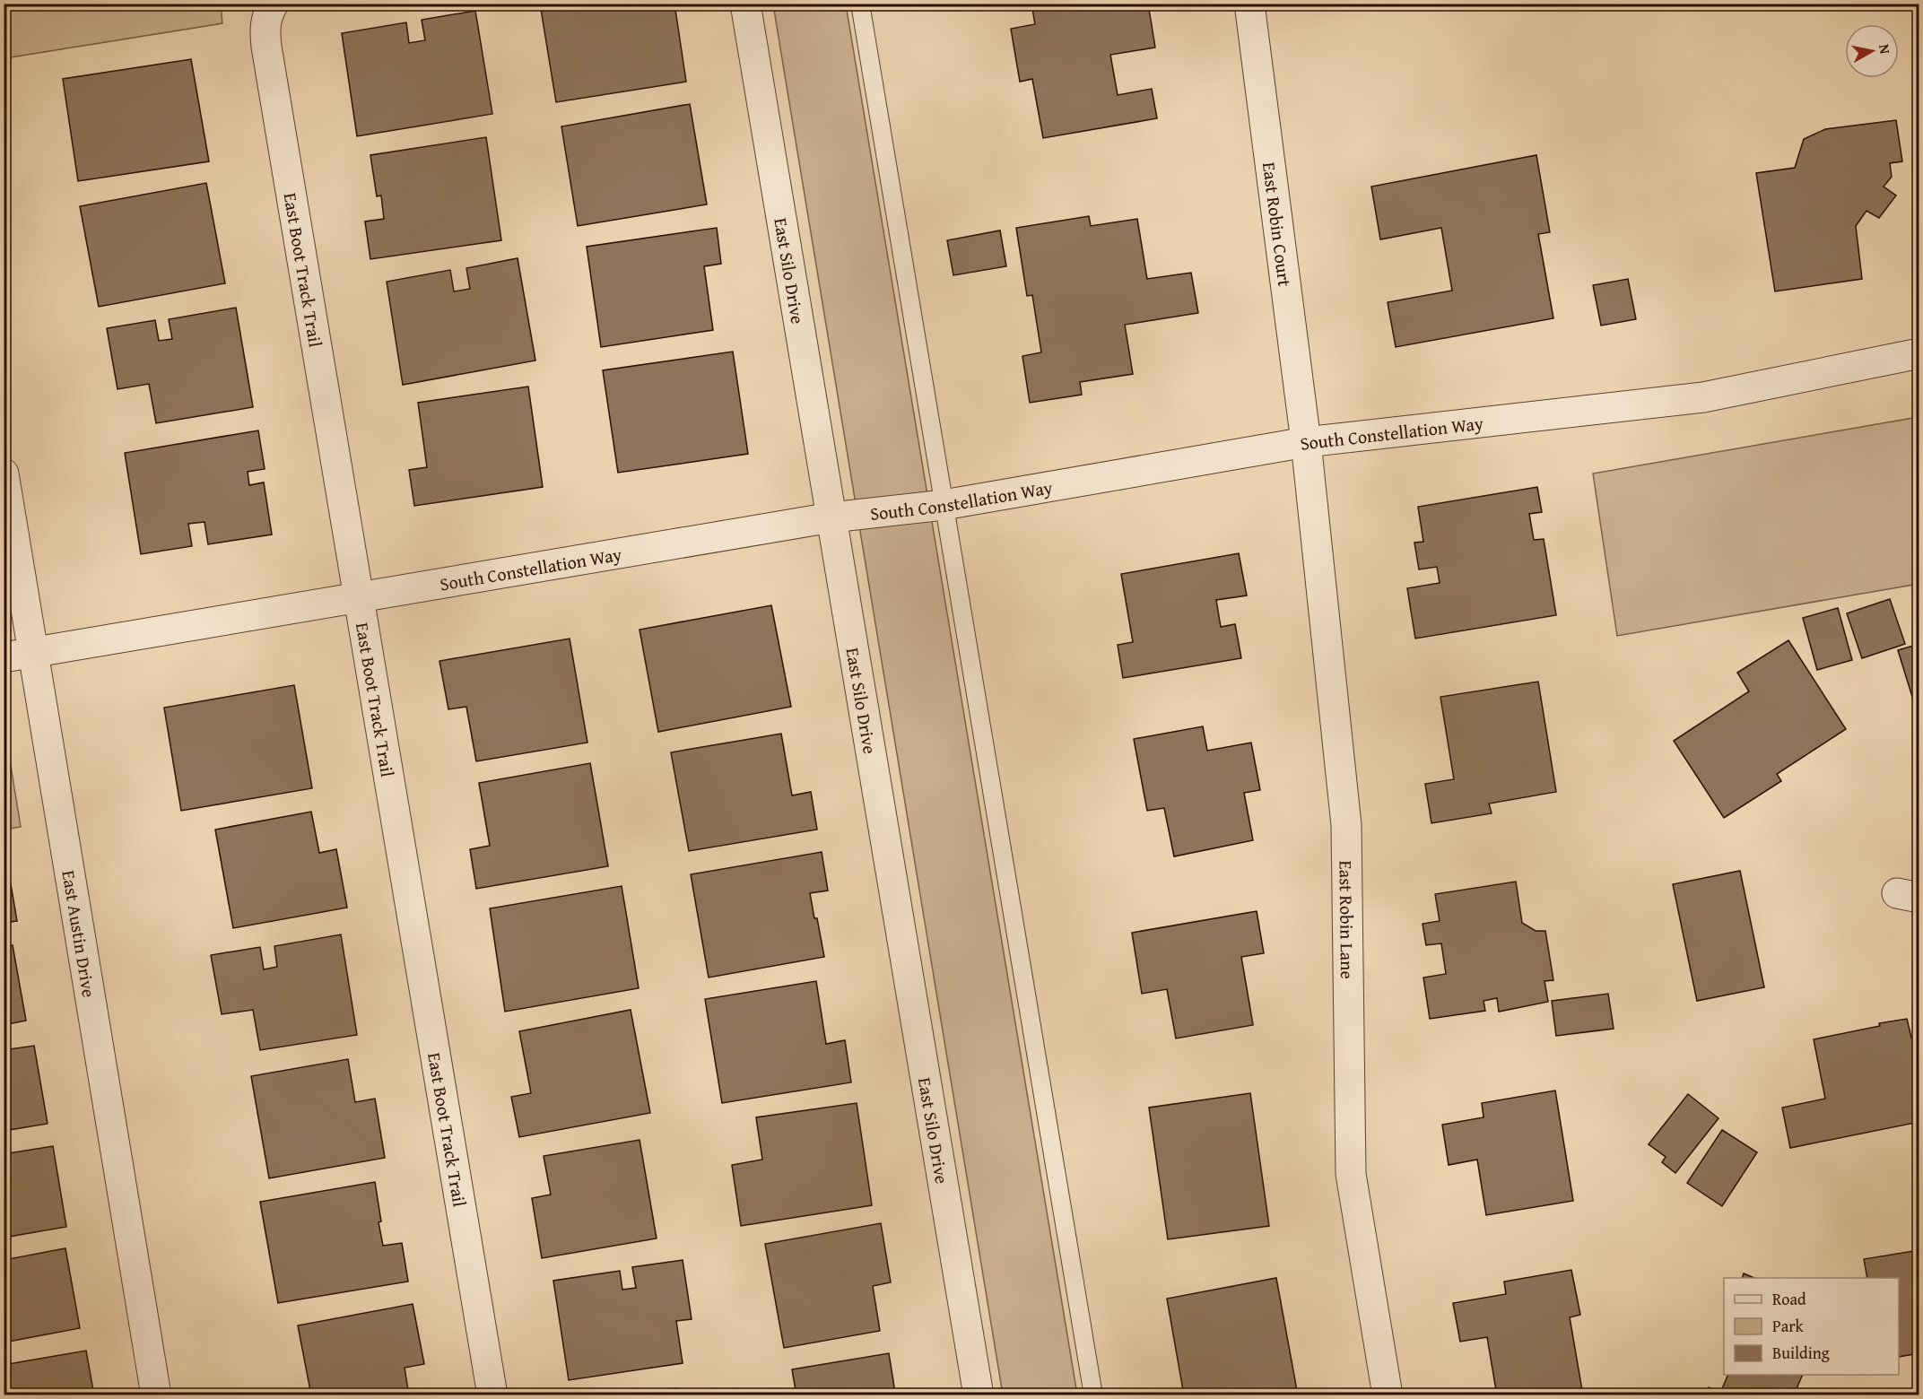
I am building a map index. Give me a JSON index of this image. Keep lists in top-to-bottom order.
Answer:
{
  "streets": {
    "street": [
      "East Robin Court",
      "East Boot Track Trail",
      "East Silo Drive",
      "South Constellation Way",
      "East Robin Lane",
      "East Austin Drive"
    ]
  },
  "crossings": [
    ["East Robin Court", "South Constellation Way"],
    ["East Robin Court", "East Robin Lane"],
    ["East Boot Track Trail", "South Constellation Way"],
    ["East Silo Drive", "South Constellation Way"],
    ["South Constellation Way", "East Robin Lane"],
    ["South Constellation Way", "East Austin Drive"]
  ],
  "legend": ["Road", "Park", "Building"],
  "north": "right"
}
